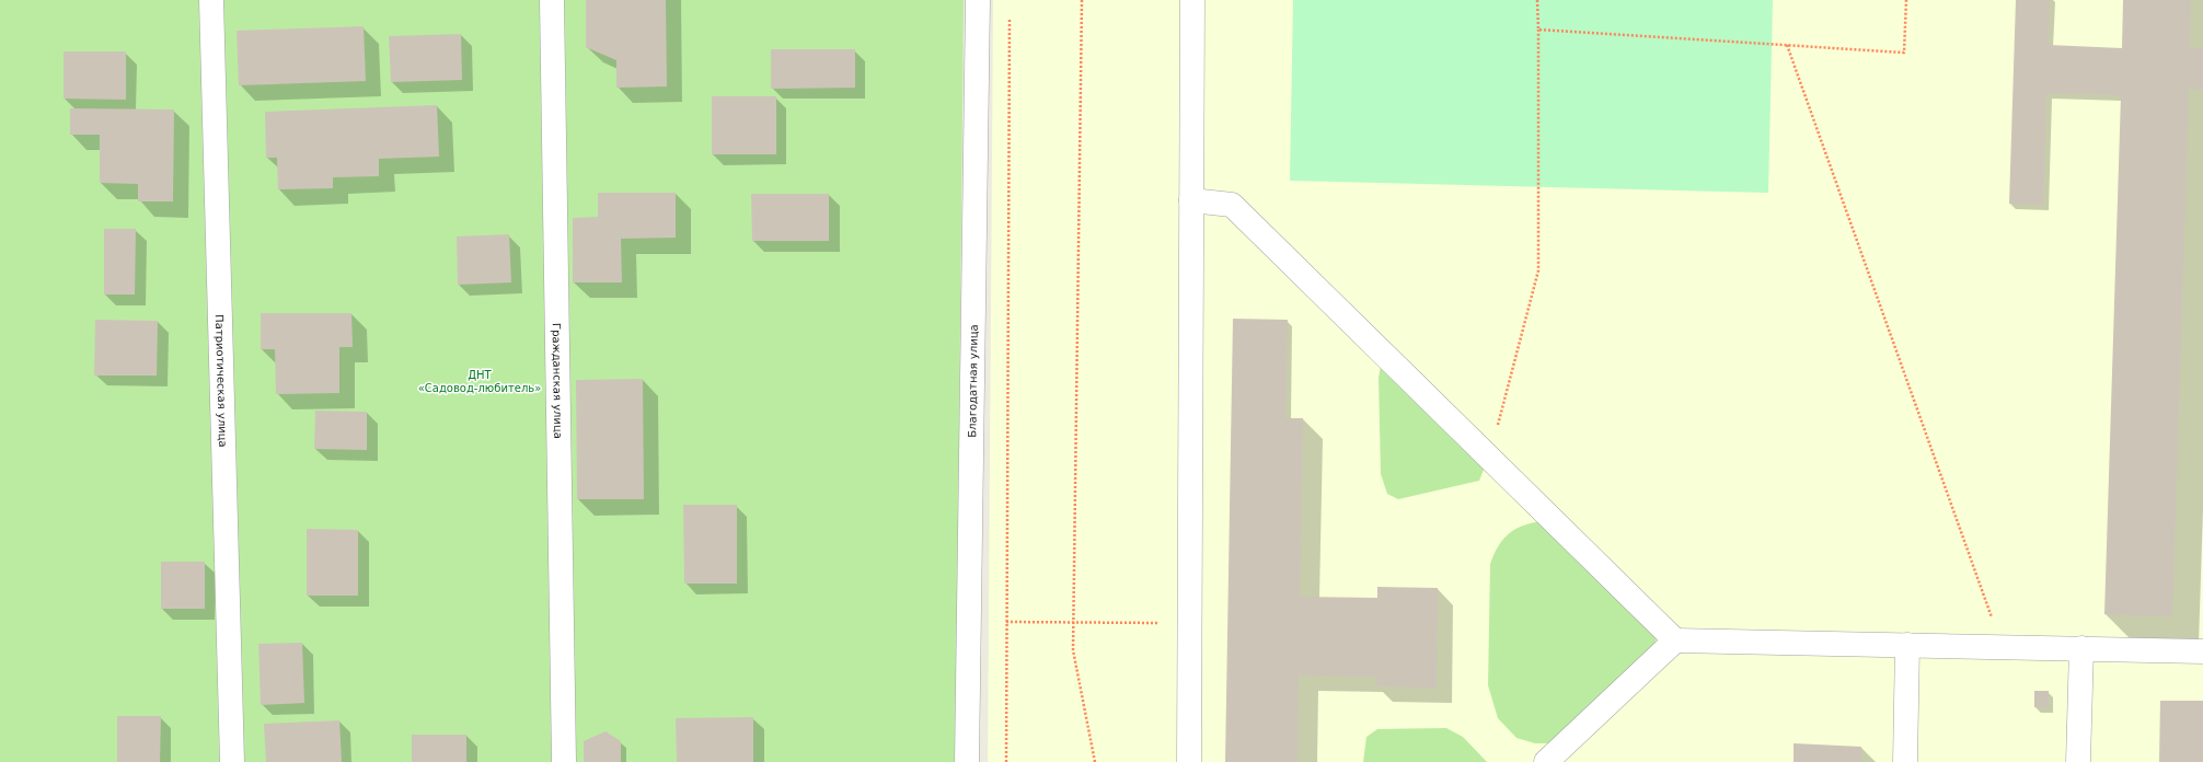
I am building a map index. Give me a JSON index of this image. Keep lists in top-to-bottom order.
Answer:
{
  "streets": {
    "street": ["Патриотическая улица", "Гражданская улица", "Благодатная улица"]
  },
  "parks": ["ДНТ «Садовод-любитель»"]
}
